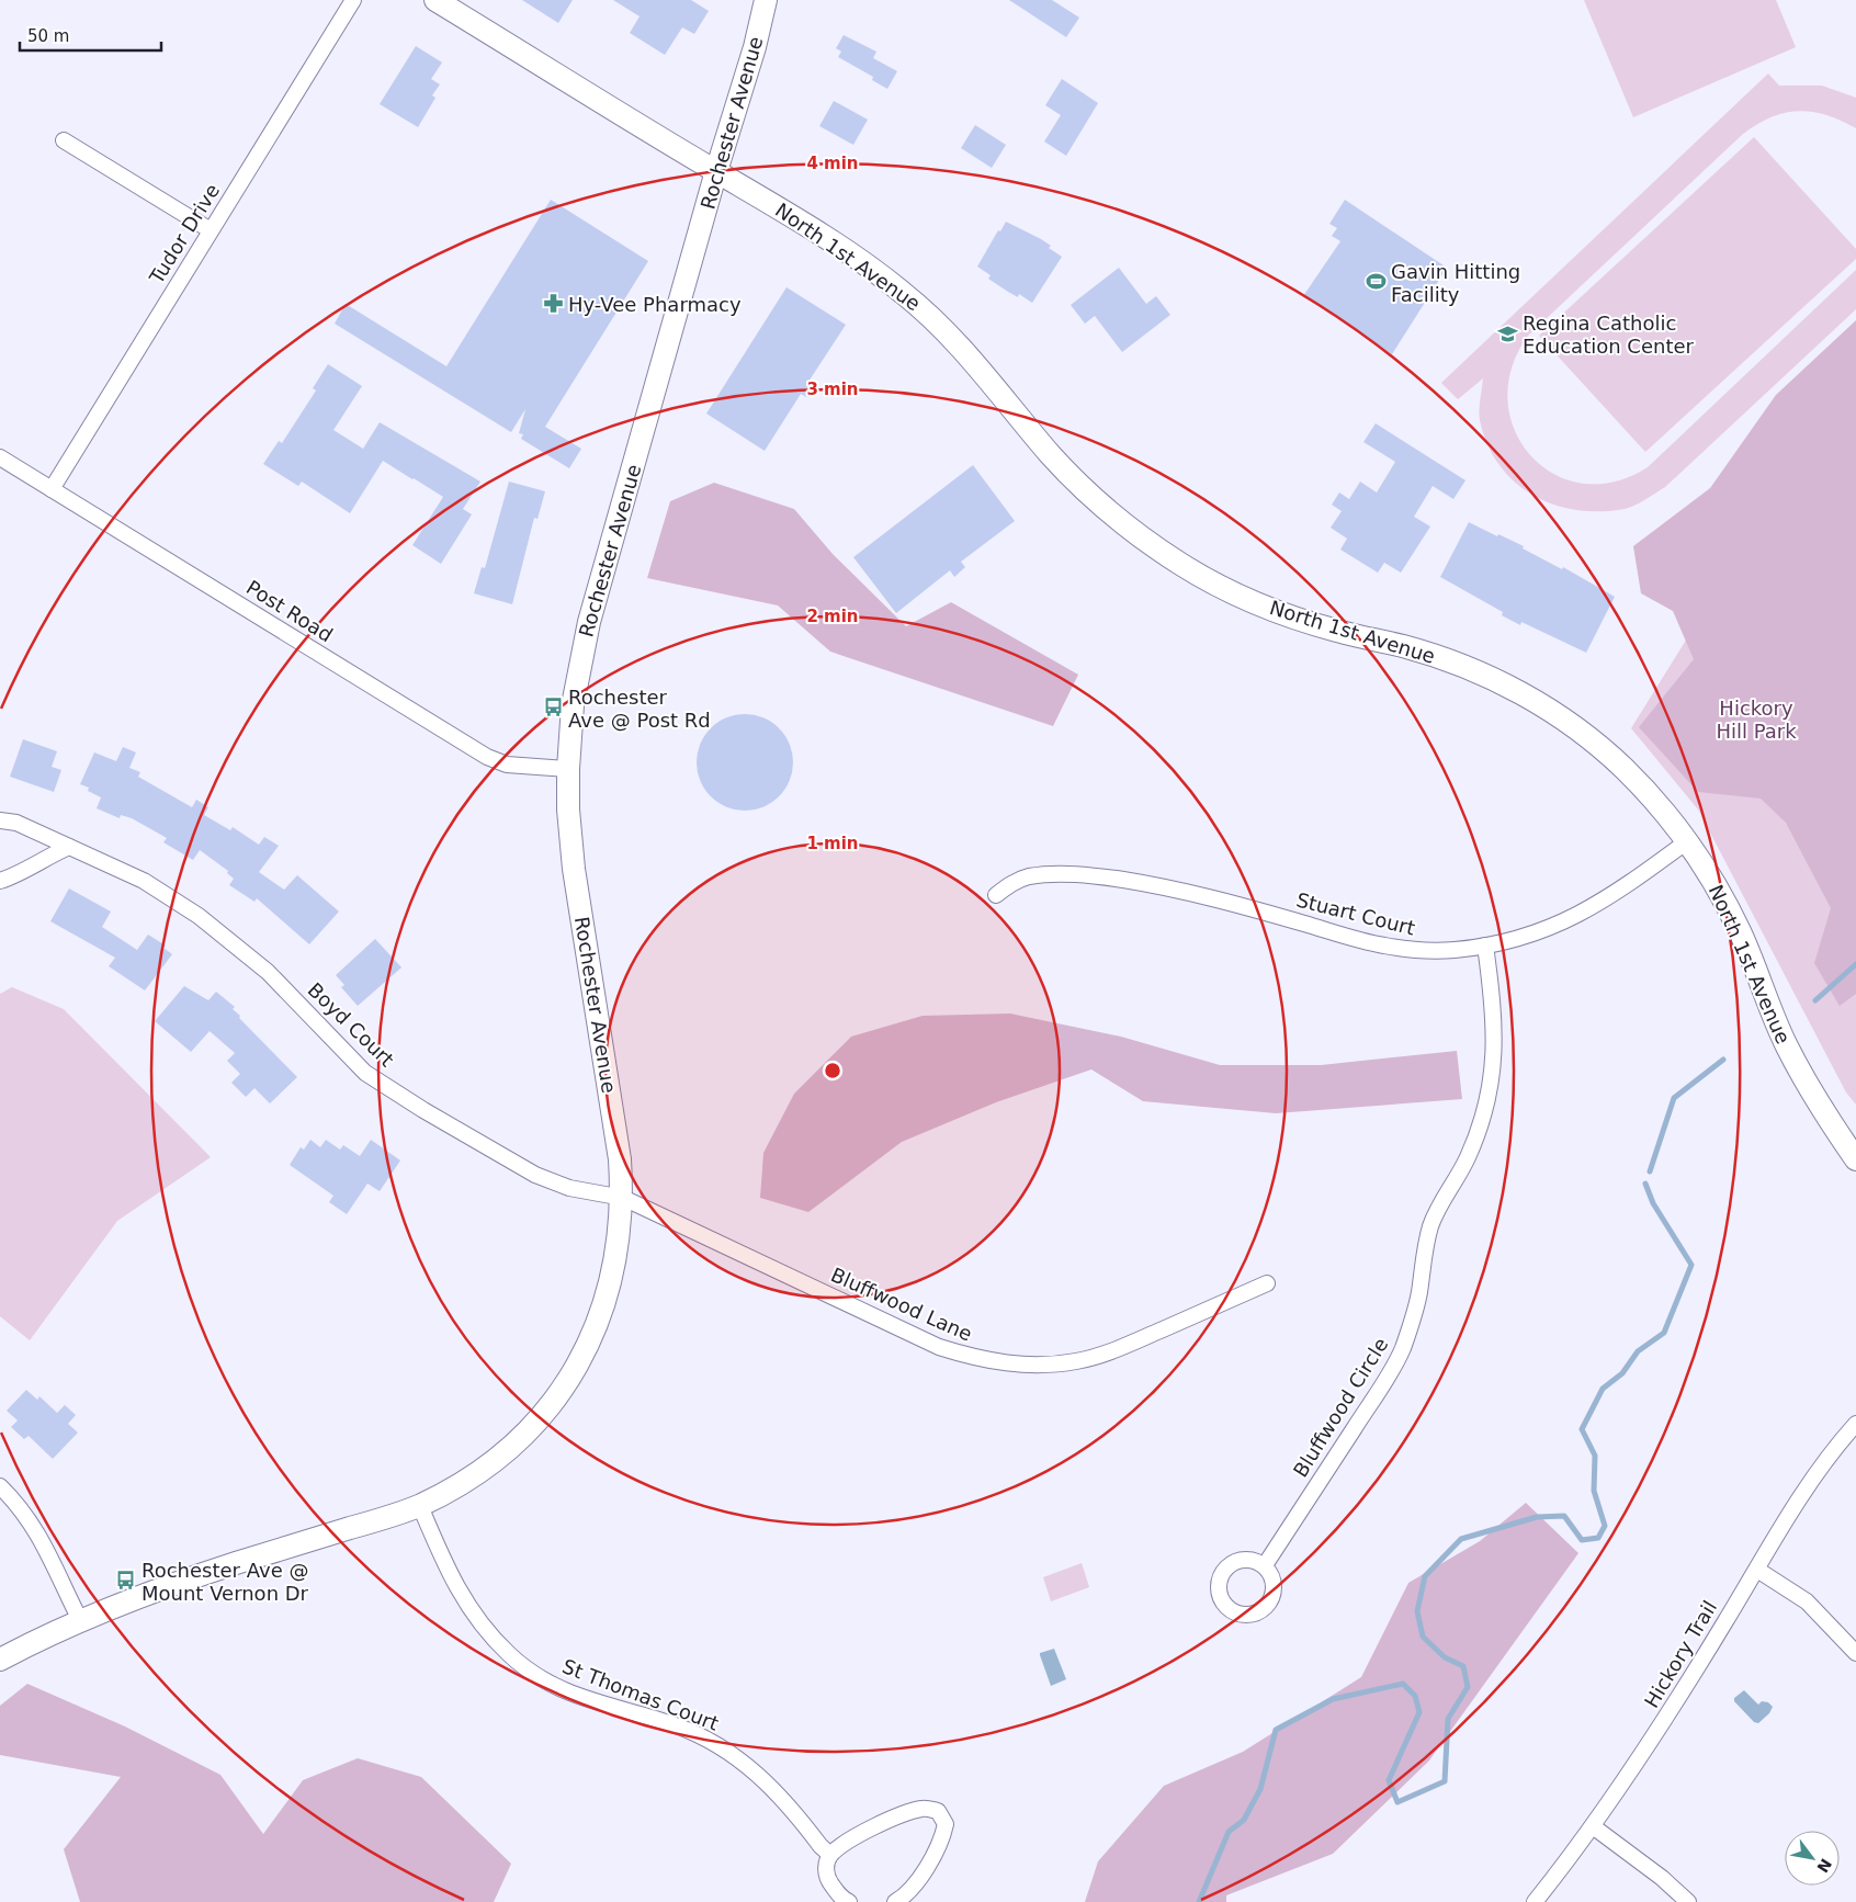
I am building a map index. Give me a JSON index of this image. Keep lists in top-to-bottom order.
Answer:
{
  "streets": {
    "main road": ["Rochester Avenue", "North 1st Avenue"],
    "street": [
      "Tudor Drive",
      "Post Road",
      "Stuart Court",
      "Boyd Court",
      "Bluffwood Lane",
      "Bluffwood Circle",
      "Hickory Trail",
      "St Thomas Court"
    ]
  },
  "crossings": [
    ["Rochester Avenue", "North 1st Avenue"],
    ["Rochester Avenue", "Post Road"],
    ["Rochester Avenue", "Boyd Court"],
    ["Rochester Avenue", "Bluffwood Lane"],
    ["Rochester Avenue", "St Thomas Court"],
    ["Tudor Drive", "Post Road"],
    ["North 1st Avenue", "Stuart Court"],
    ["Stuart Court", "Bluffwood Circle"],
    ["Boyd Court", "Bluffwood Lane"]
  ],
  "parks": ["Hickory Hill Park"],
  "places": {
    "sports": ["Gavin Hitting Facility"],
    "pharmacy": ["Hy-Vee Pharmacy"],
    "school or university": ["Regina Catholic Education Center"],
    "bus stop": ["Rochester Ave @ Post Rd", "Rochester Ave @ Mount Vernon Dr"]
  },
  "scale_bar": "50 m",
  "north": "bottom right",
  "rings": [
    "4 min",
    "3 min",
    "2 min",
    "1 min"
  ]
}
